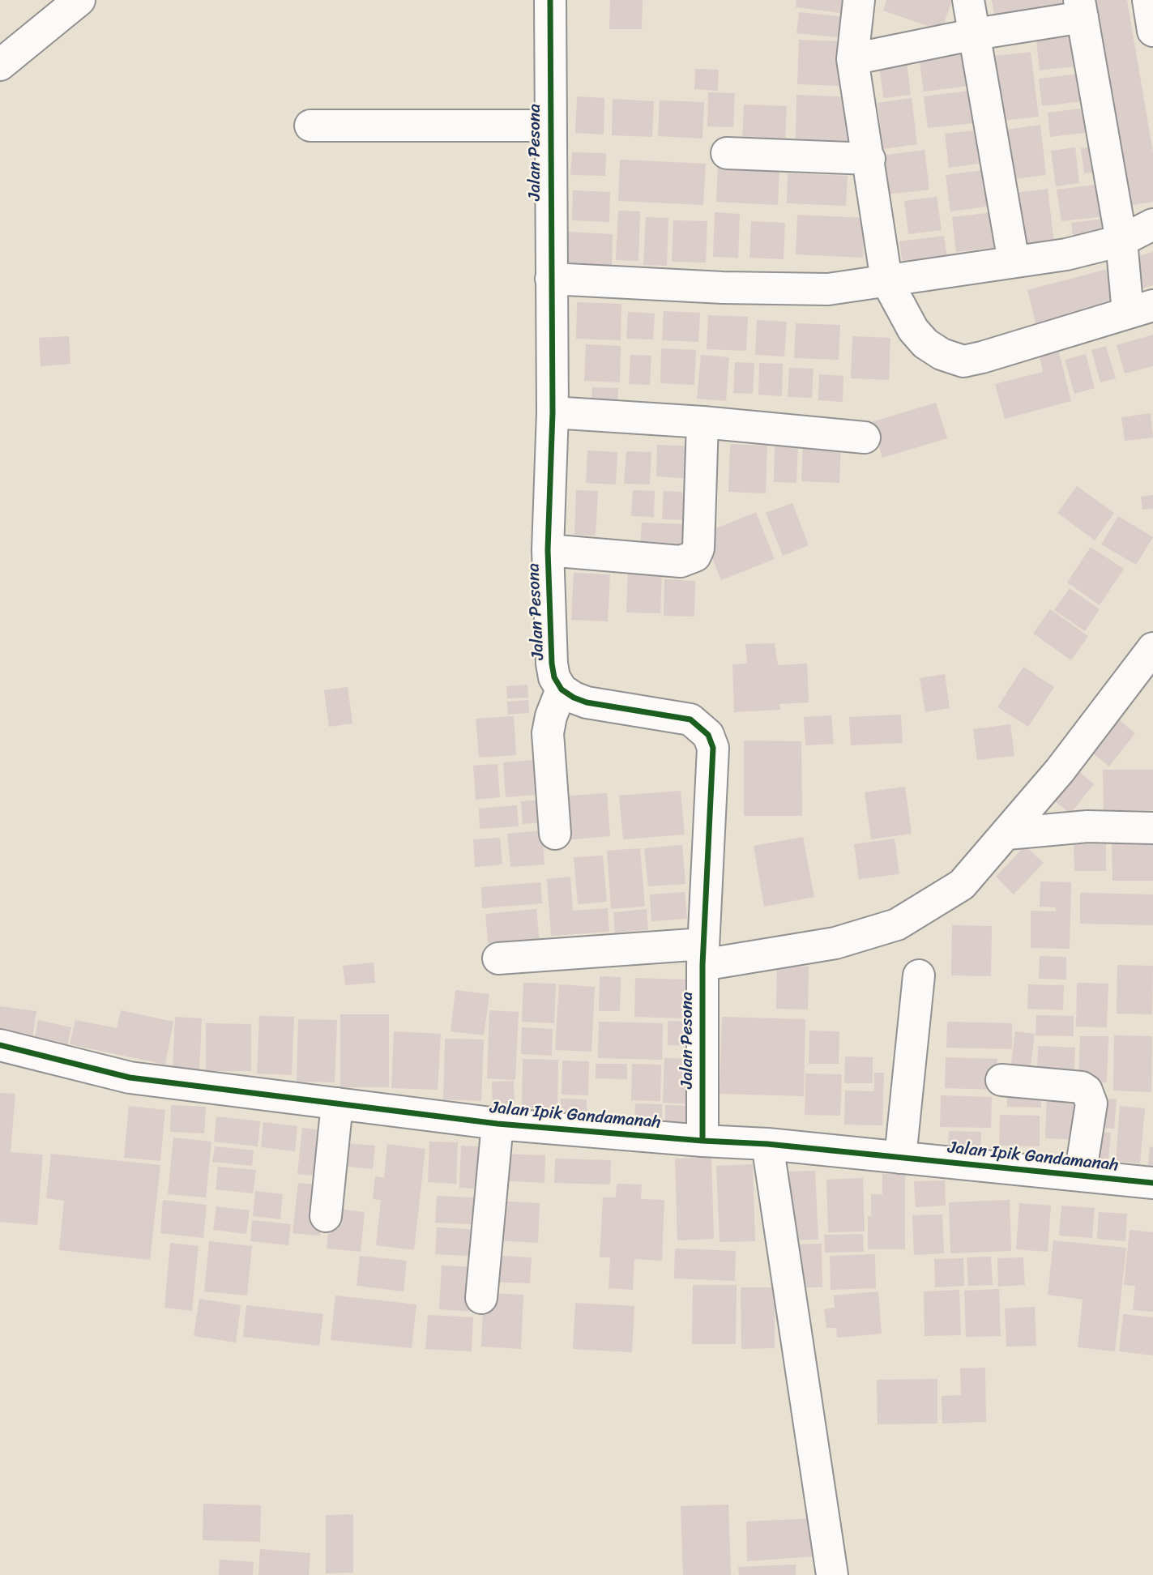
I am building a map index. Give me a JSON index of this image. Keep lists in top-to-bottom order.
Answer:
{
  "streets": {
    "street": ["Jalan Pesona", "Jalan Ipik Gandamanah"]
  },
  "crossings": [
    ["Jalan Pesona", "Jalan Ipik Gandamanah"]
  ]
}
